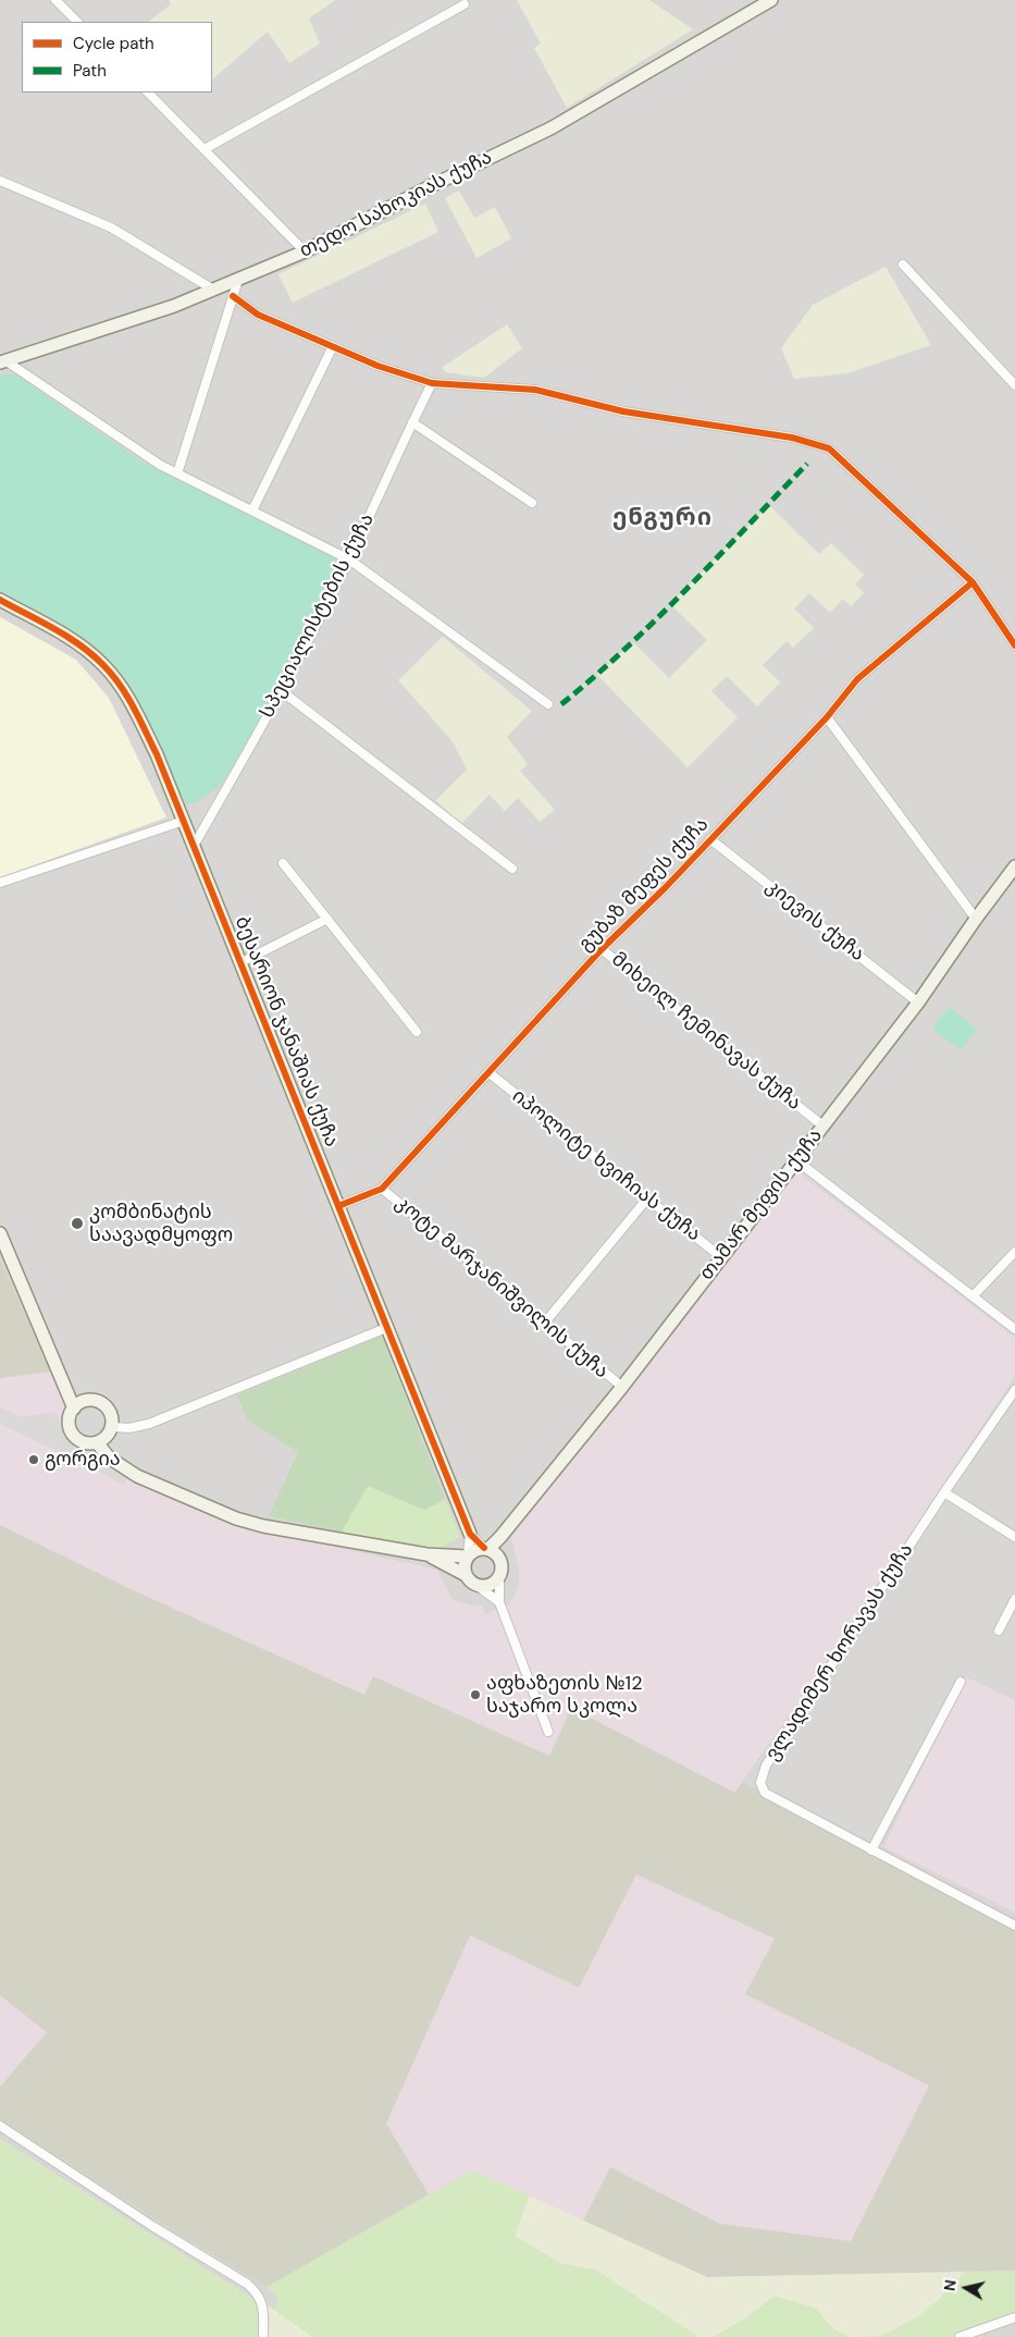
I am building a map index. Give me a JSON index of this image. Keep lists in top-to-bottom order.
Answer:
{
  "streets": {
    "street": [
      "თედო სახოკიას ქუჩა",
      "სპეციალისტების ქუჩა",
      "გუბაზ მეფეს ქუჩა",
      "კიევის ქუჩა",
      "ბესარიონ ჯანაშიას ქუჩა",
      "მიხეილ ჩემინავას ქუჩა",
      "იპოლიტე ხვიჩიას ქუჩა",
      "თამარ მეფის ქუჩა",
      "კოტე მარჯანიშვილის ქუჩა",
      "ვლადიმერ ხორავას ქუჩა"
    ]
  },
  "crossings": [
    ["სპეციალისტების ქუჩა", "ბესარიონ ჯანაშიას ქუჩა"],
    ["გუბაზ მეფეს ქუჩა", "კიევის ქუჩა"],
    ["გუბაზ მეფეს ქუჩა", "ბესარიონ ჯანაშიას ქუჩა"],
    ["გუბაზ მეფეს ქუჩა", "მიხეილ ჩემინავას ქუჩა"],
    ["გუბაზ მეფეს ქუჩა", "იპოლიტე ხვიჩიას ქუჩა"],
    ["გუბაზ მეფეს ქუჩა", "კოტე მარჯანიშვილის ქუჩა"],
    ["კიევის ქუჩა", "თამარ მეფის ქუჩა"],
    ["მიხეილ ჩემინავას ქუჩა", "თამარ მეფის ქუჩა"],
    ["იპოლიტე ხვიჩიას ქუჩა", "თამარ მეფის ქუჩა"],
    ["თამარ მეფის ქუჩა", "კოტე მარჯანიშვილის ქუჩა"]
  ],
  "districts": ["ენგური"],
  "places": ["კომბინატის საავადმყოფო", "გორგია", "აფხაზეთის №12 საჯარო სკოლა"],
  "legend": ["Cycle path", "Path"],
  "north": "left"
}
